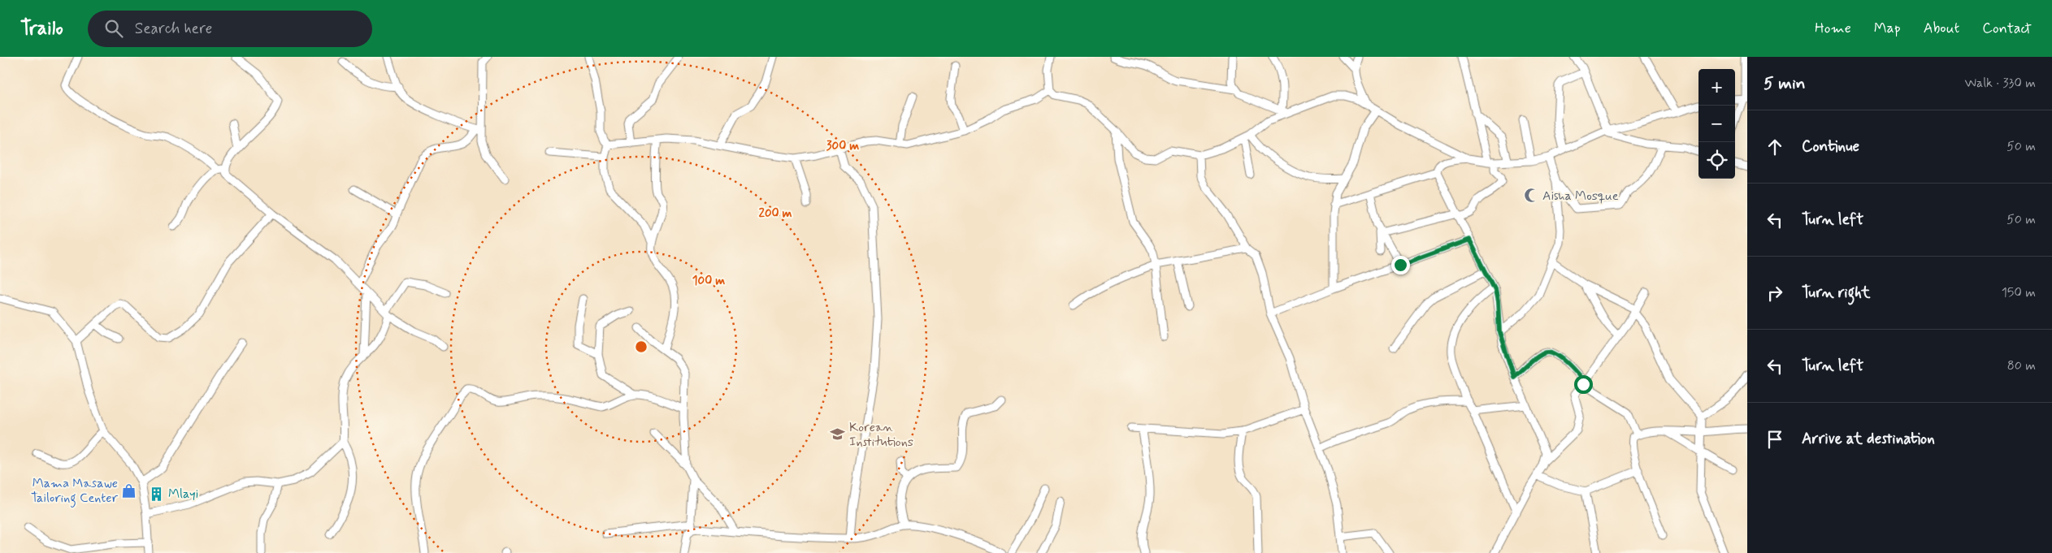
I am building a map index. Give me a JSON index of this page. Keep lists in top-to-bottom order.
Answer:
{
  "places": {
    "mosque": ["Aisha Mosque"],
    "school or university": ["Korean Institutions"],
    "shop": ["Mama Masawe Tailoring Center"],
    "building": ["Mlayi"]
  },
  "page": {
    "header": "Trailo",
    "search": "Search here",
    "nav": [
      "Home",
      "Map",
      "About",
      "Contact"
    ],
    "heading": ["5 min", "Walk · 330 m"],
    "map_buttons": ["+", "−"],
    "list": [
      ["Continue", "50 m"],
      ["Turn left", "50 m"],
      ["Turn right", "150 m"],
      ["Turn left", "80 m"],
      "Arrive at destination"
    ]
  },
  "rings": ["300 m", "200 m", "100 m"]
}
